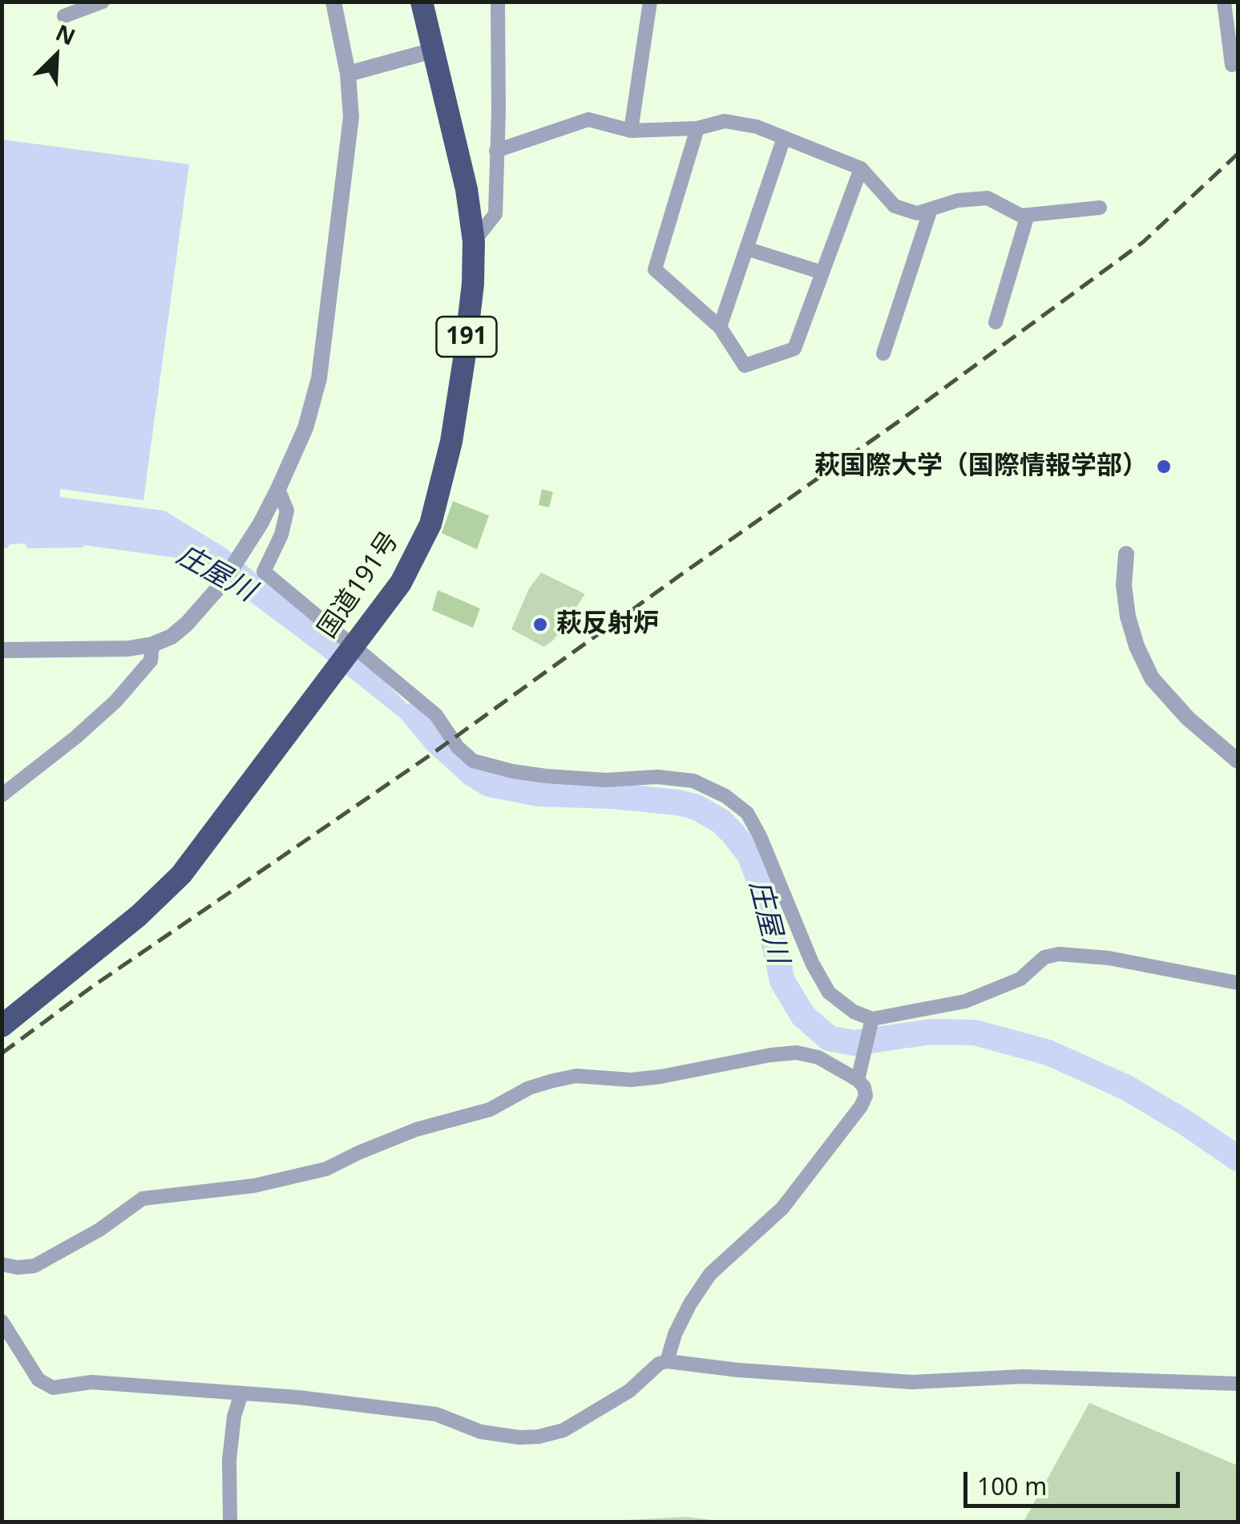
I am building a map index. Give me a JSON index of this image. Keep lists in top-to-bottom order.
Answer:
{
  "streets": {
    "highway": ["191", "国道191号"]
  },
  "water": ["庄屋川"],
  "places": ["萩国際大学（国際情報学部）", "萩反射炉"],
  "scale_bar": "100 m",
  "north": "top right"
}
